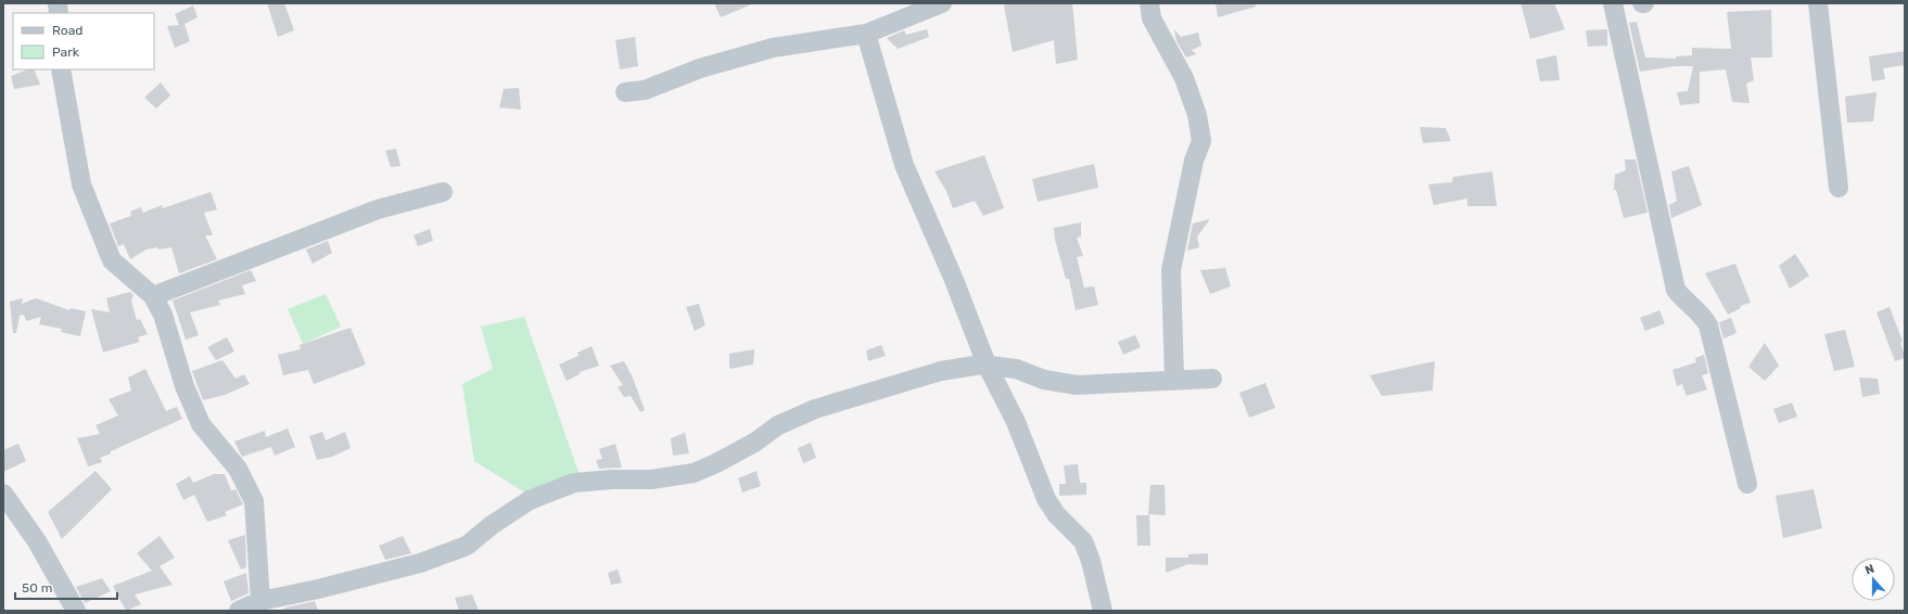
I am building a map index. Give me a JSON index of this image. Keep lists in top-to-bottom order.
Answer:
{
  "legend": ["Road", "Park"],
  "scale_bar": "50 m",
  "north": "top"
}
